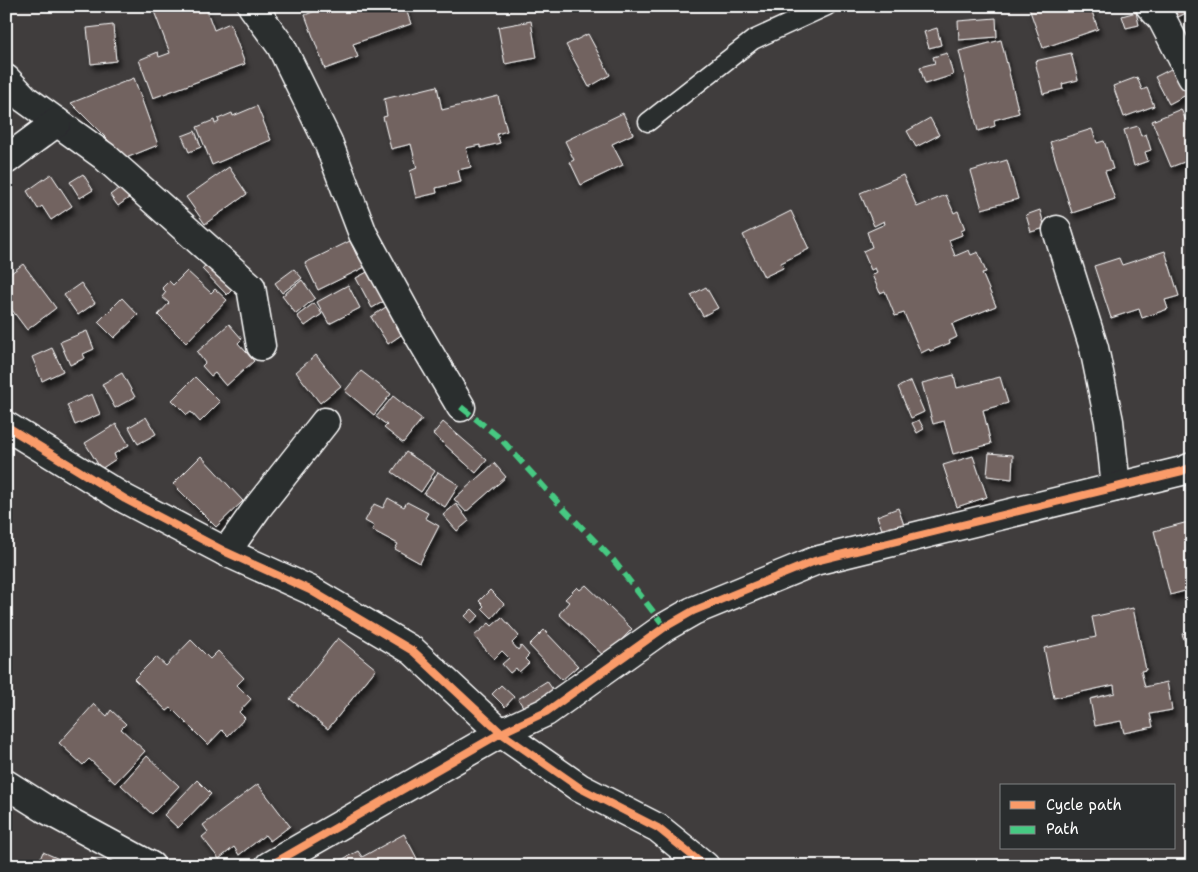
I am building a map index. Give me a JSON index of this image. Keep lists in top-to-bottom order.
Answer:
{
  "legend": ["Cycle path", "Path"]
}
